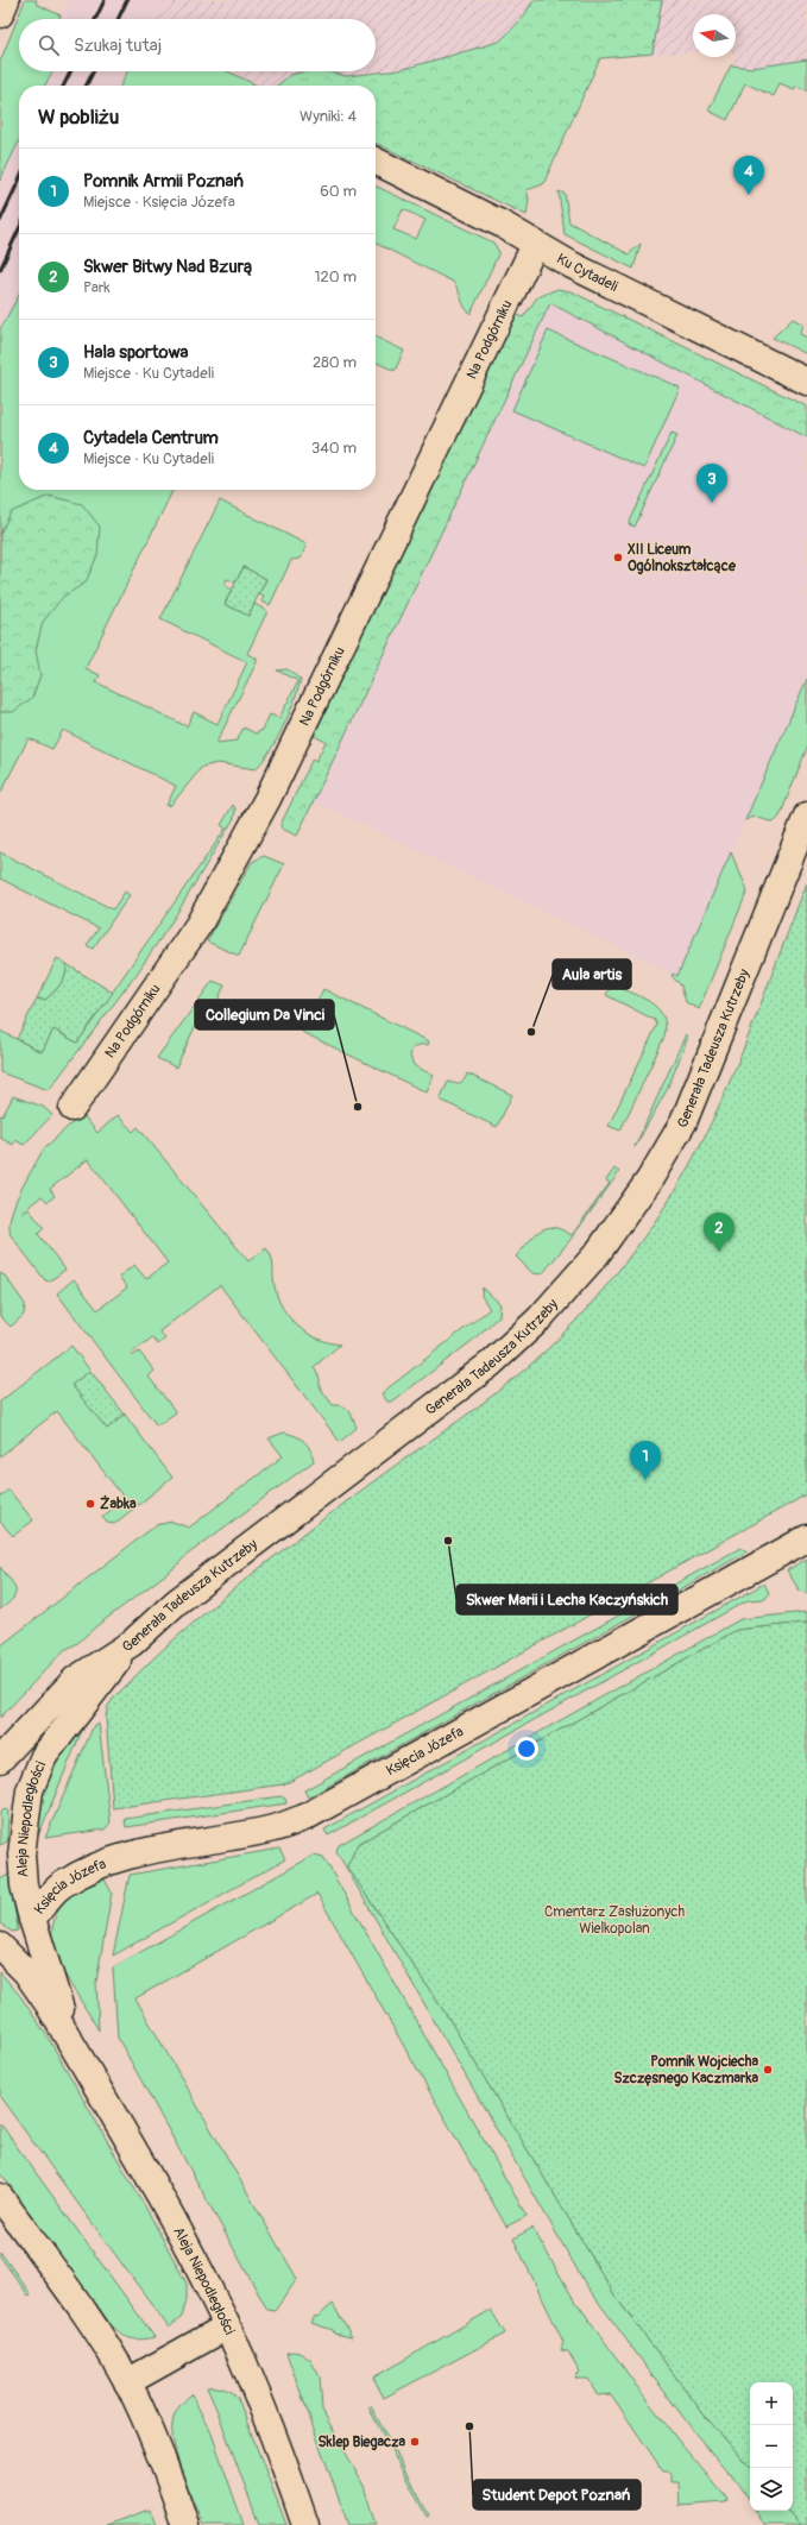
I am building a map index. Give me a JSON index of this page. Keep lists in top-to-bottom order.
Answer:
{
  "streets": {
    "street": [
      "Ku Cytadeli",
      "Na Podgórniku",
      "Generała Tadeusza Kutrzeby",
      "Księcia Józefa",
      "Aleja Niepodległości"
    ]
  },
  "crossings": [
    ["Ku Cytadeli", "Na Podgórniku"],
    ["Generała Tadeusza Kutrzeby", "Aleja Niepodległości"],
    ["Księcia Józefa", "Aleja Niepodległości"]
  ],
  "parks": ["Cmentarz Zasłużonych Wielkopolan"],
  "places": [
    "XII Liceum Ogólnokształcące",
    "Aula artis",
    "Collegium Da Vinci",
    "Żabka",
    "Skwer Marii i Lecha Kaczyńskich",
    "Pomnik Wojciecha Szczęsnego Kaczmarka",
    "Student Depot Poznań",
    "Sklep Biegacza"
  ],
  "north": "left",
  "page": {
    "search": "Szukaj tutaj",
    "heading": ["W pobliżu", "Wyniki: 4"],
    "list": [
      {
        "mark": "1",
        "name": "Pomnik Armii Poznań",
        "note": "Miejsce · Księcia Józefa",
        "value": "60 m"
      },
      {
        "mark": "2",
        "name": "Skwer Bitwy Nad Bzurą",
        "note": "Park",
        "value": "120 m"
      },
      {
        "mark": "3",
        "name": "Hala sportowa",
        "note": "Miejsce · Ku Cytadeli",
        "value": "280 m"
      },
      {
        "mark": "4",
        "name": "Cytadela Centrum",
        "note": "Miejsce · Ku Cytadeli",
        "value": "340 m"
      }
    ],
    "pins": [
      "4",
      "3",
      "2",
      "1"
    ],
    "map_buttons": ["+", "−"]
  }
}
